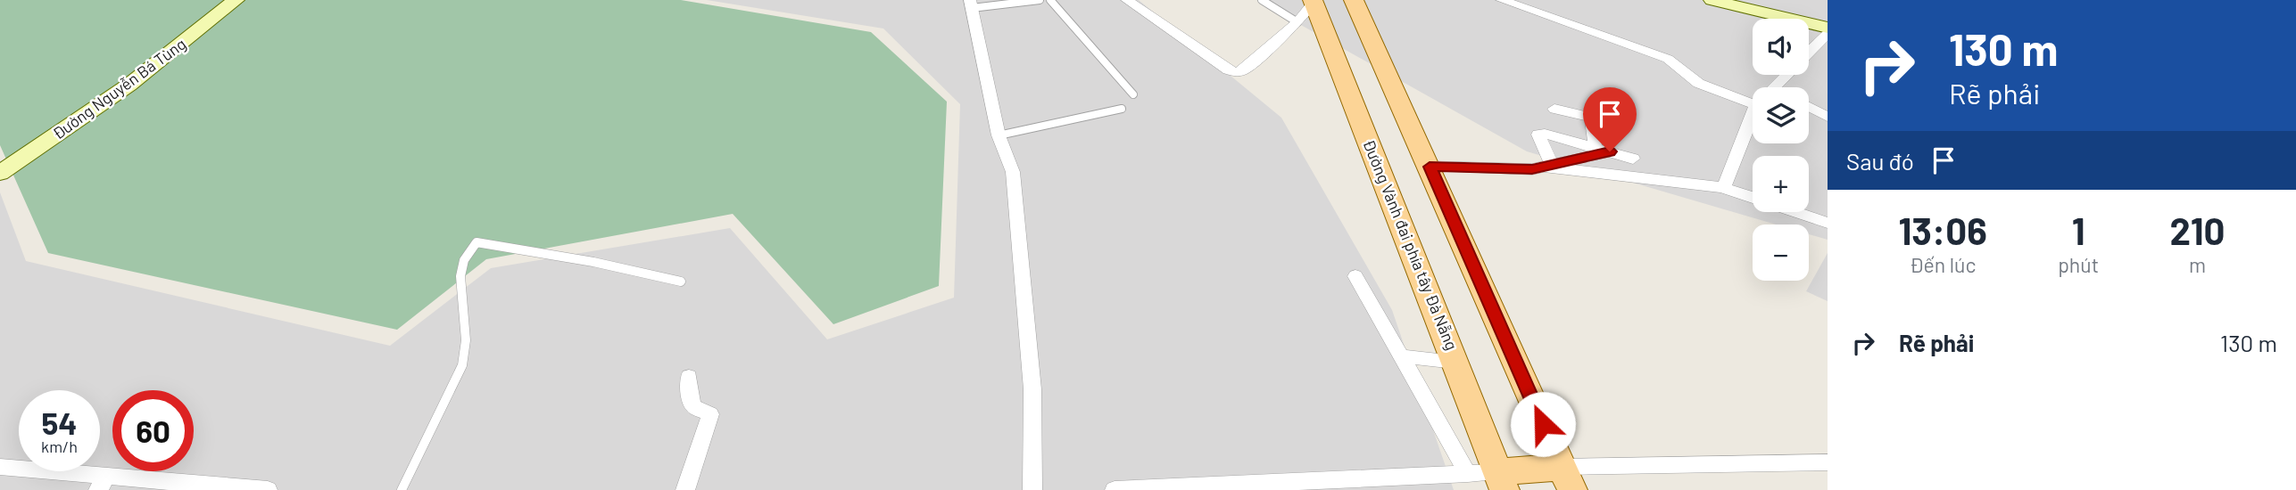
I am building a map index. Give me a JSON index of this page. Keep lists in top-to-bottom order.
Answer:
{
  "streets": {
    "main road": ["Đường Nguyễn Bá Tùng", "Đường Vành đai phía tây Đà Nẵng"]
  },
  "page": {
    "turn": ["130 m", "Rẽ phải"],
    "map_buttons": ["+", "−"],
    "then": "Sau đó",
    "eta": [
      "13:06",
      "Đến lúc",
      "1",
      "phút",
      "210",
      "m"
    ],
    "list": [
      {
        "name": "Rẽ phải",
        "value": "130 m"
      }
    ],
    "speed": "54 km/h",
    "limit": "60"
  }
}
